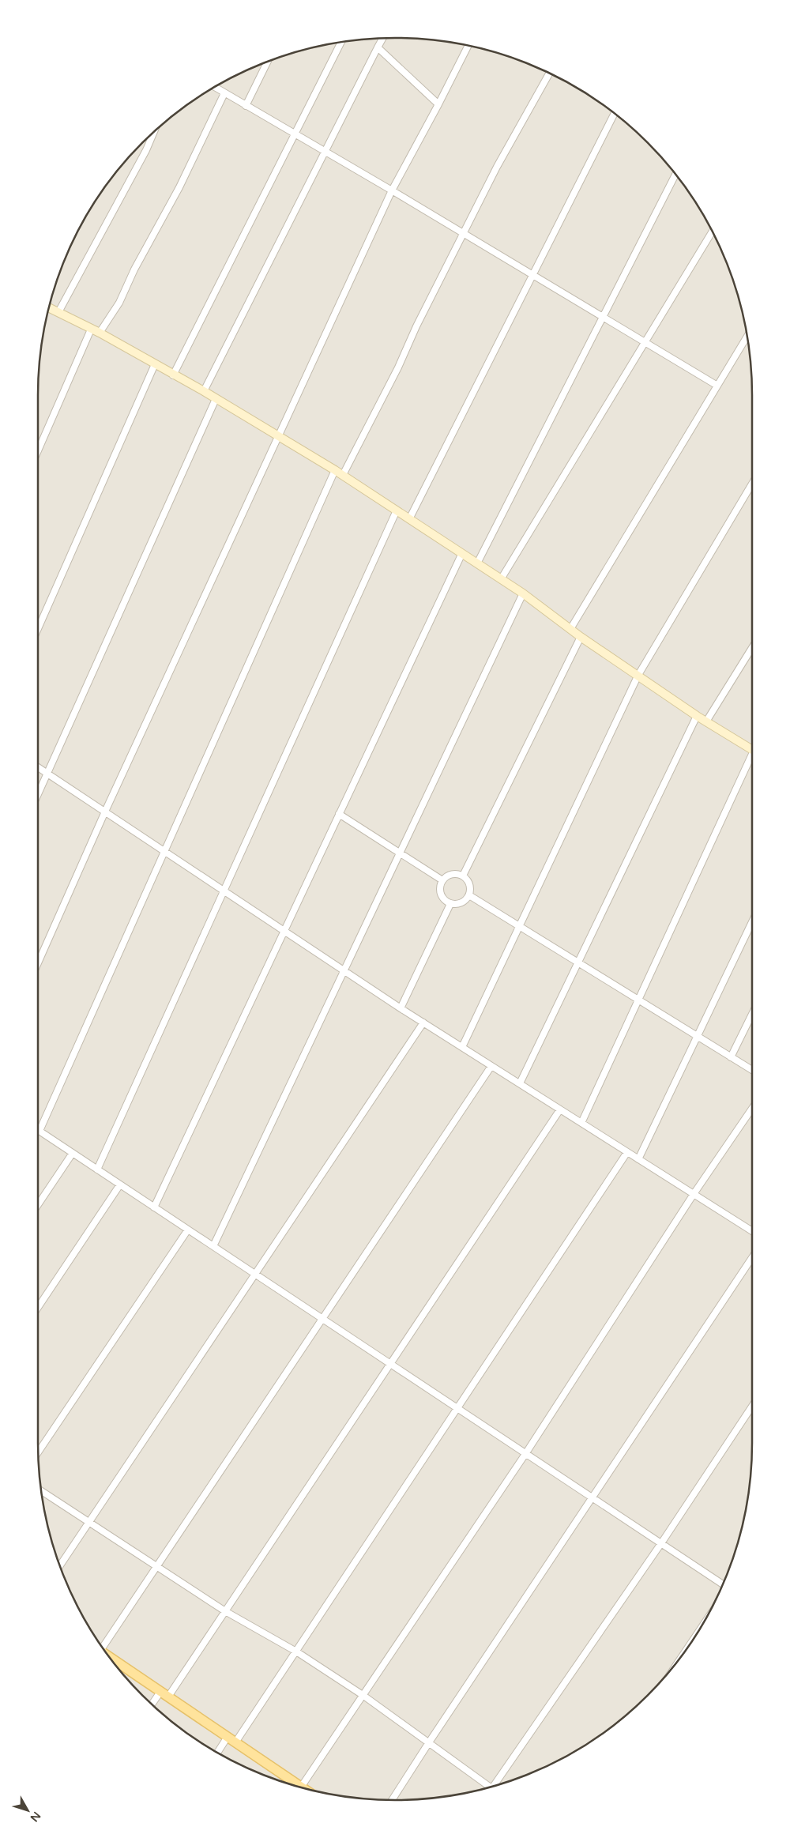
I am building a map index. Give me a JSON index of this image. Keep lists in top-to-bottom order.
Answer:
{
  "north": "bottom right"
}
